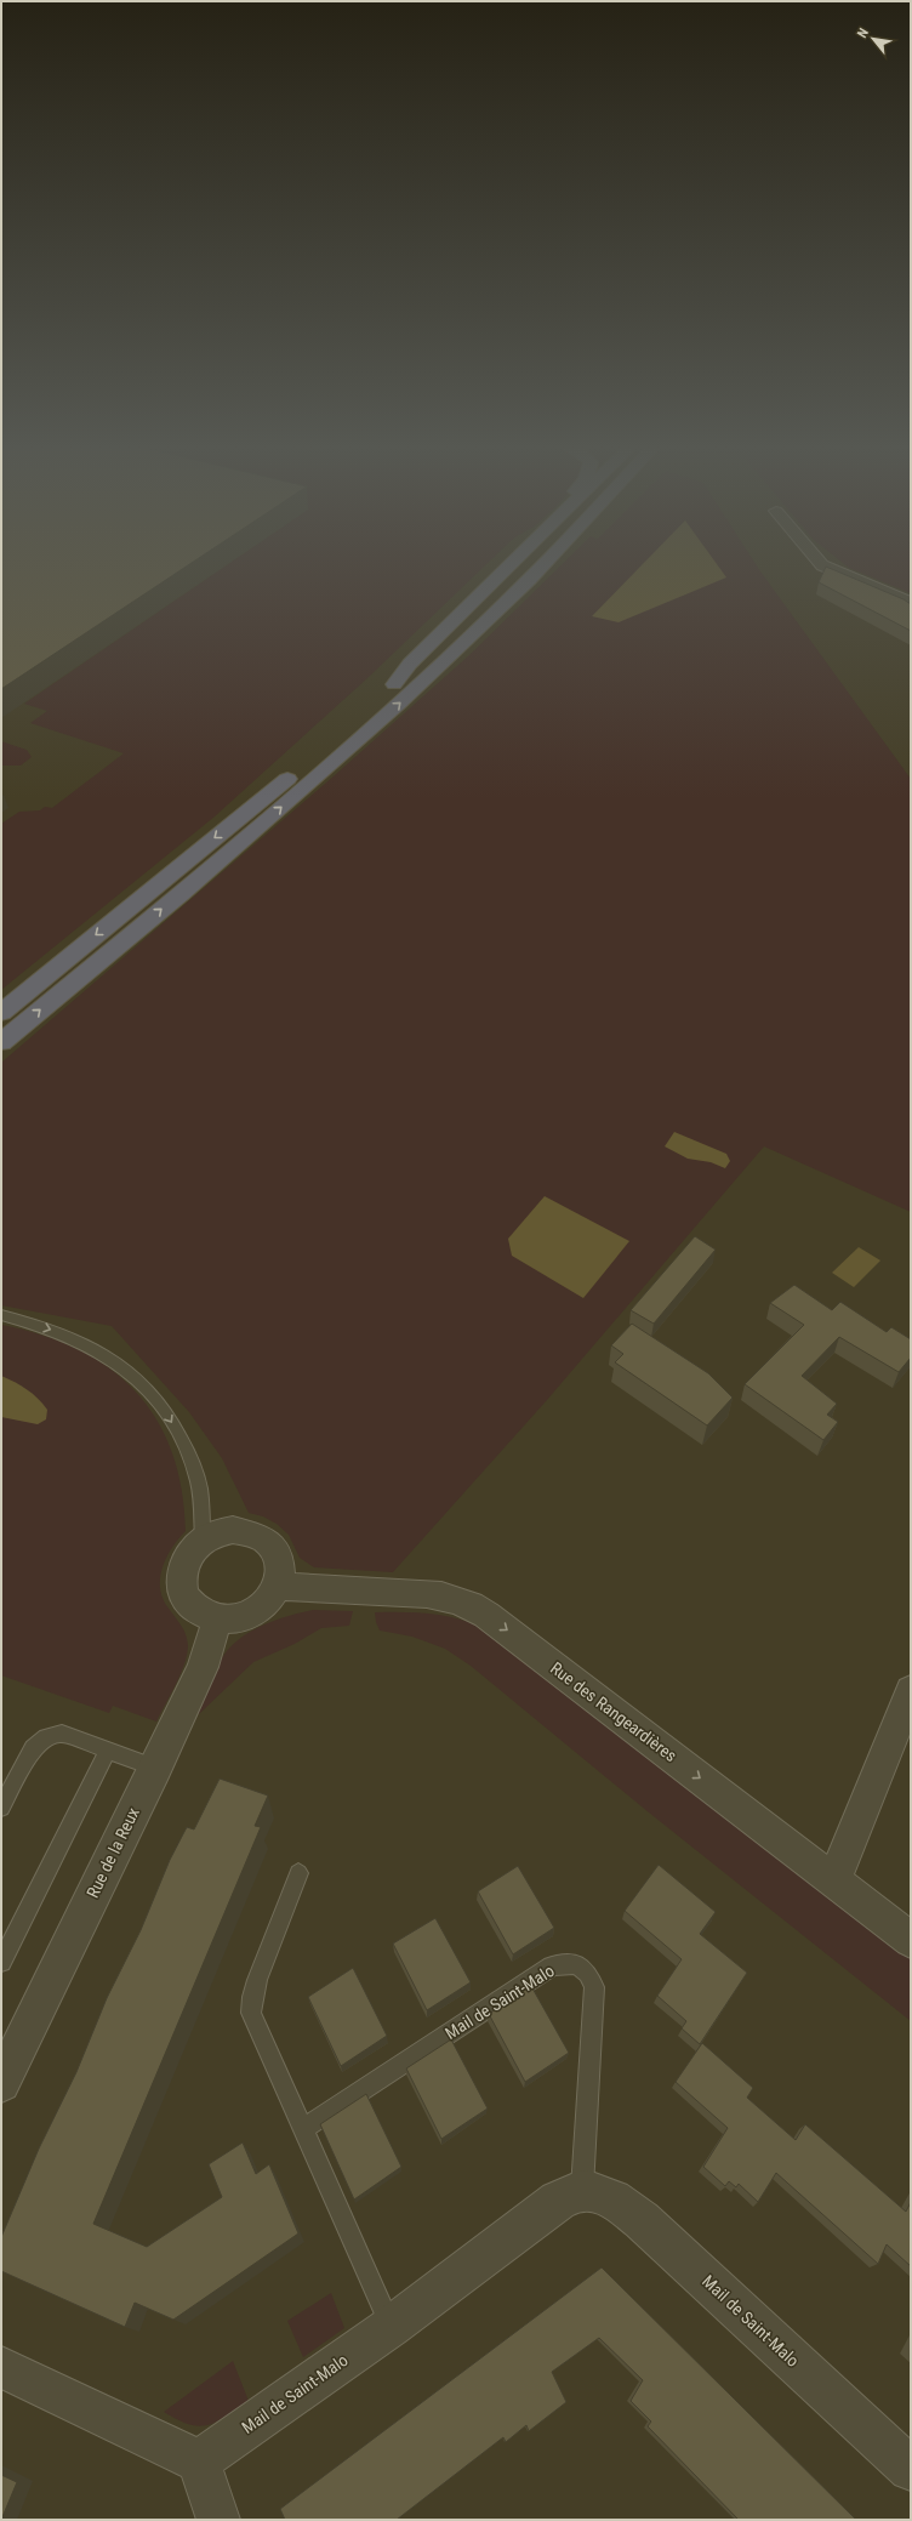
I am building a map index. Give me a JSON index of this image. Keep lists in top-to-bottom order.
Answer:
{
  "streets": {
    "street": ["Rue des Rangeardières", "Rue de la Reux", "Mail de Saint-Malo"]
  },
  "crossings": [
    ["Rue des Rangeardières", "Rue de la Reux"]
  ],
  "one_way": ["Rue des Rangeardières"],
  "north": "top left"
}
